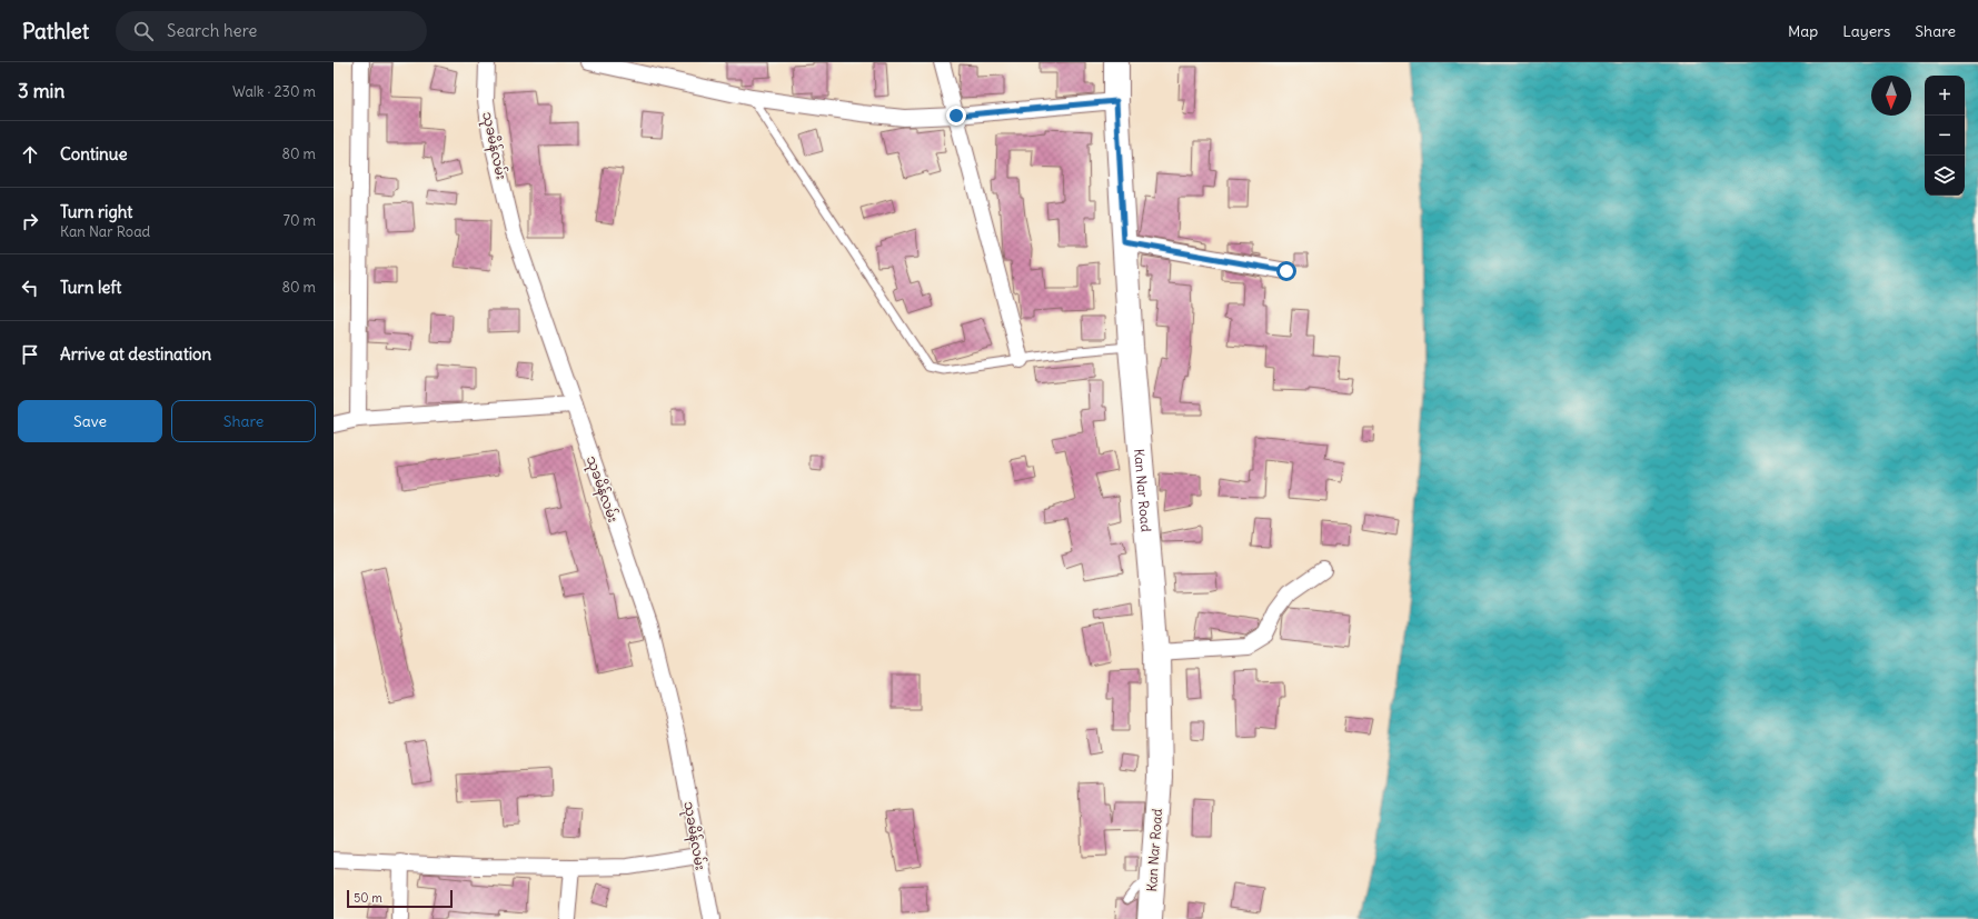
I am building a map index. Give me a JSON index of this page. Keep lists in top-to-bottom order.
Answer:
{
  "streets": {
    "main road": ["Kan Nar Road"],
    "street": ["သုခမိန်လမ်း"]
  },
  "scale_bar": "50 m",
  "north": "bottom",
  "page": {
    "header": "Pathlet",
    "search": "Search here",
    "nav": ["Map", "Layers", "Share"],
    "heading": ["3 min", "Walk · 230 m"],
    "map_buttons": ["+", "−"],
    "list": [
      ["Continue", "80 m"],
      ["Turn right", "Kan Nar Road", "70 m"],
      ["Turn left", "80 m"],
      "Arrive at destination"
    ],
    "buttons": ["Save", "Share"],
    "scale": "50 m"
  }
}
